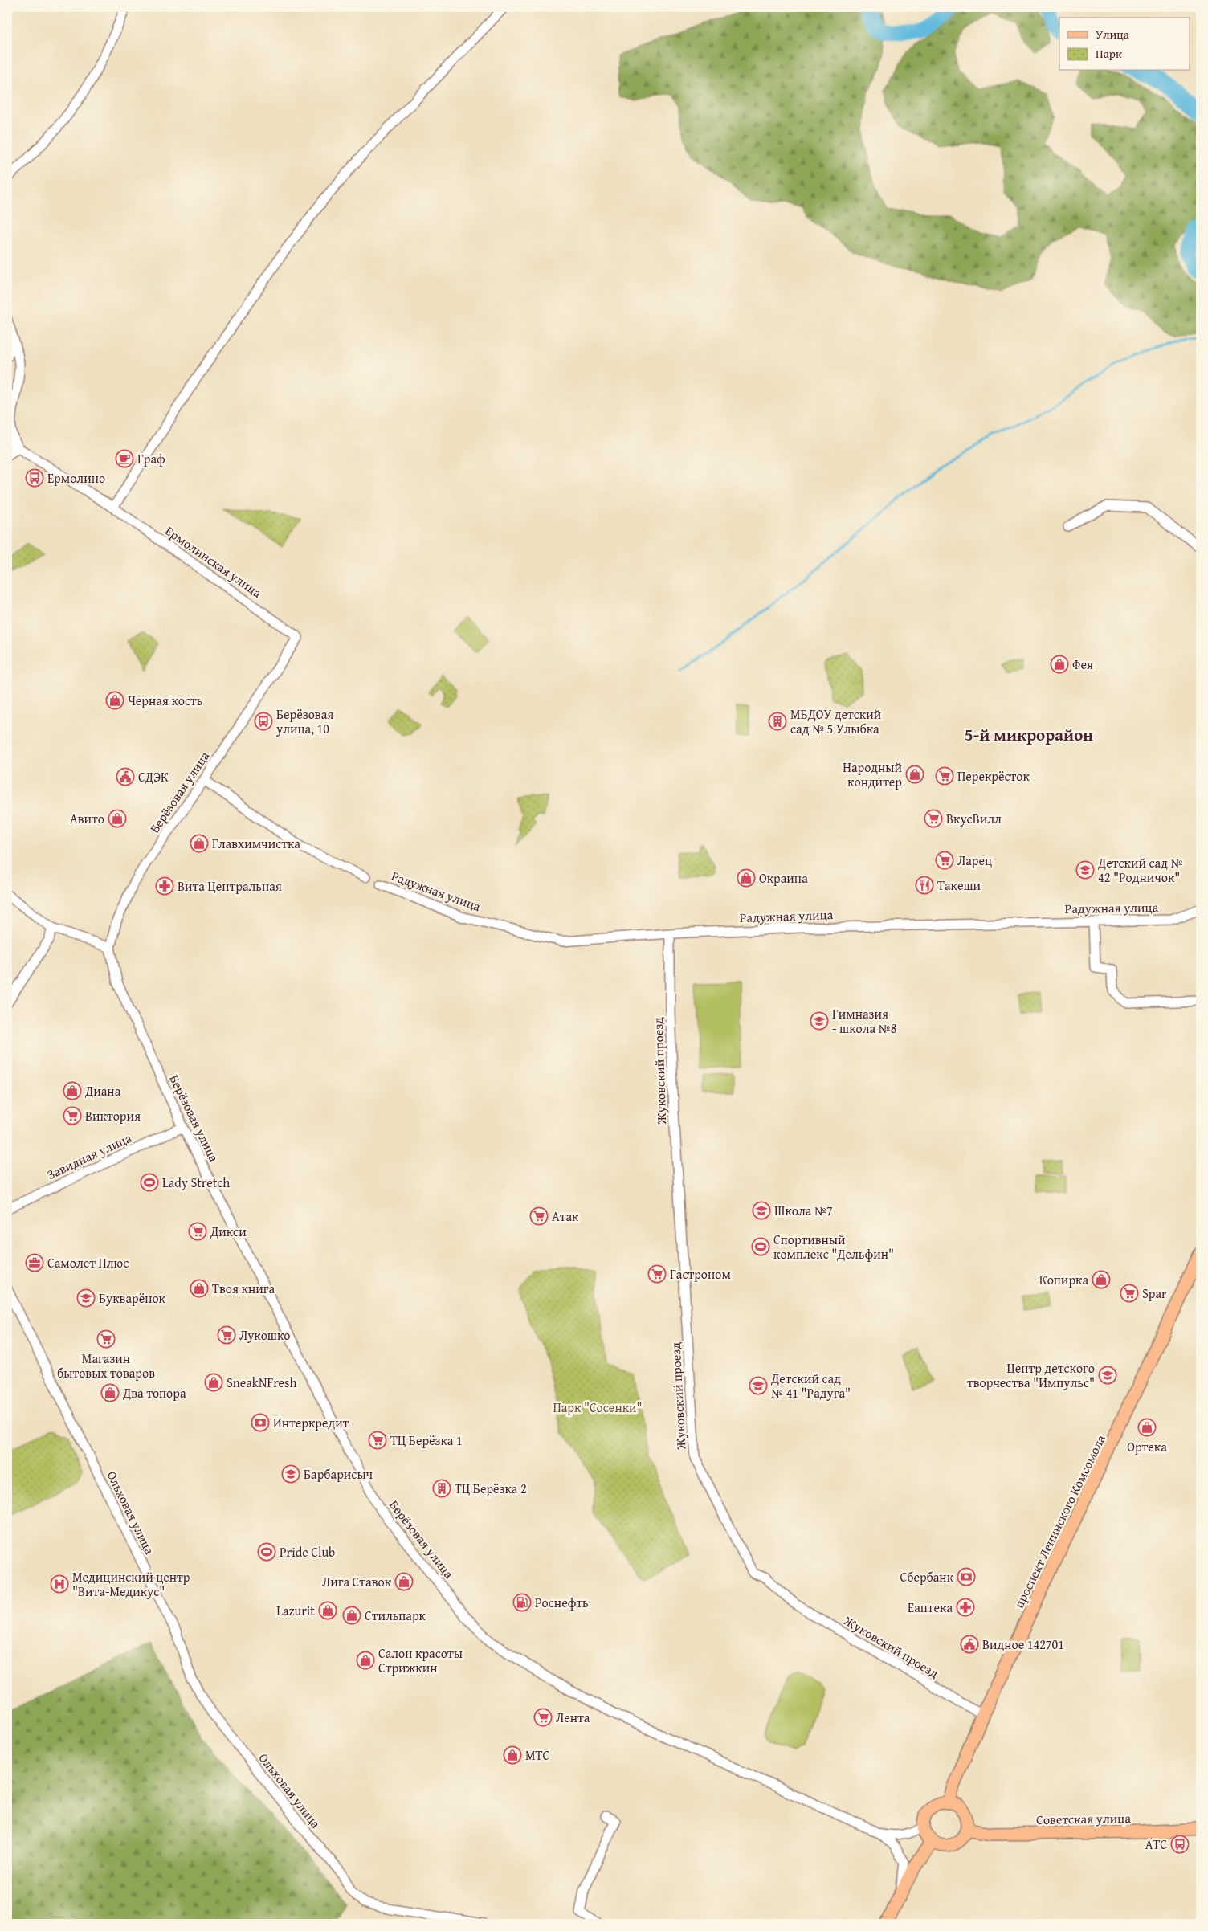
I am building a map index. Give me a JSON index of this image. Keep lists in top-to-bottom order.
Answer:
{
  "streets": {
    "main road": ["проспект Ленинского Комсомола", "Советская улица"],
    "street": [
      "Ермолинская улица",
      "Берёзовая улица",
      "Радужная улица",
      "Жуковский проезд",
      "Завидная улица",
      "Ольховая улица"
    ]
  },
  "crossings": [
    ["Ермолинская улица", "Берёзовая улица"],
    ["Берёзовая улица", "Завидная улица"],
    ["Радужная улица", "Жуковский проезд"],
    ["Жуковский проезд", "проспект Ленинского Комсомола"],
    ["проспект Ленинского Комсомола", "Советская улица"]
  ],
  "districts": ["5-й микрорайон"],
  "parks": ["Парк \"Сосенки\""],
  "places": {
    "cafe": ["Граф"],
    "bus stop": ["Ермолино", "Берёзовая улица, 10", "АТС"],
    "shop": [
      "Фея",
      "Черная кость",
      "Народный кондитер",
      "Авито",
      "Главхимчистка",
      "Окраина",
      "Диана",
      "Копирка",
      "Твоя книга",
      "SneakNFresh",
      "Два топора",
      "Ортека",
      "Лига Ставок",
      "Lazurit",
      "Стильпарк",
      "Салон красоты Стрижкин",
      "МТС"
    ],
    "building": ["МБДОУ детский сад № 5 Улыбка", "ТЦ Берёзка 2"],
    "supermarket": [
      "Перекрёсток",
      "ВкусВилл",
      "Ларец",
      "Виктория",
      "Атак",
      "Дикси",
      "Гастроном",
      "Spar",
      "Лукошко",
      "Магазин бытовых товаров",
      "ТЦ Берёзка 1",
      "Лента"
    ],
    "public building": ["СДЭК", "Видное 142701"],
    "school or university": [
      "Детский сад № 42 \"Родничок\"",
      "Гимназия - школа №8",
      "Школа №7",
      "Букварёнок",
      "Центр детского творчества \"Импульс\"",
      "Детский сад № 41 \"Радуга\"",
      "Барбарисыч"
    ],
    "restaurant": ["Такеши"],
    "pharmacy": ["Вита Центральная", "Еаптека"],
    "sports": ["Lady Stretch", "Спортивный комплекс \"Дельфин\"", "Pride Club"],
    "office": ["Самолет Плюс"],
    "bank": ["Интеркредит", "Сбербанк"],
    "hospital": ["Медицинский центр \"Вита-Медикус\""],
    "fuel station": ["Роснефть"]
  },
  "legend": ["Улица", "Парк"]
}
